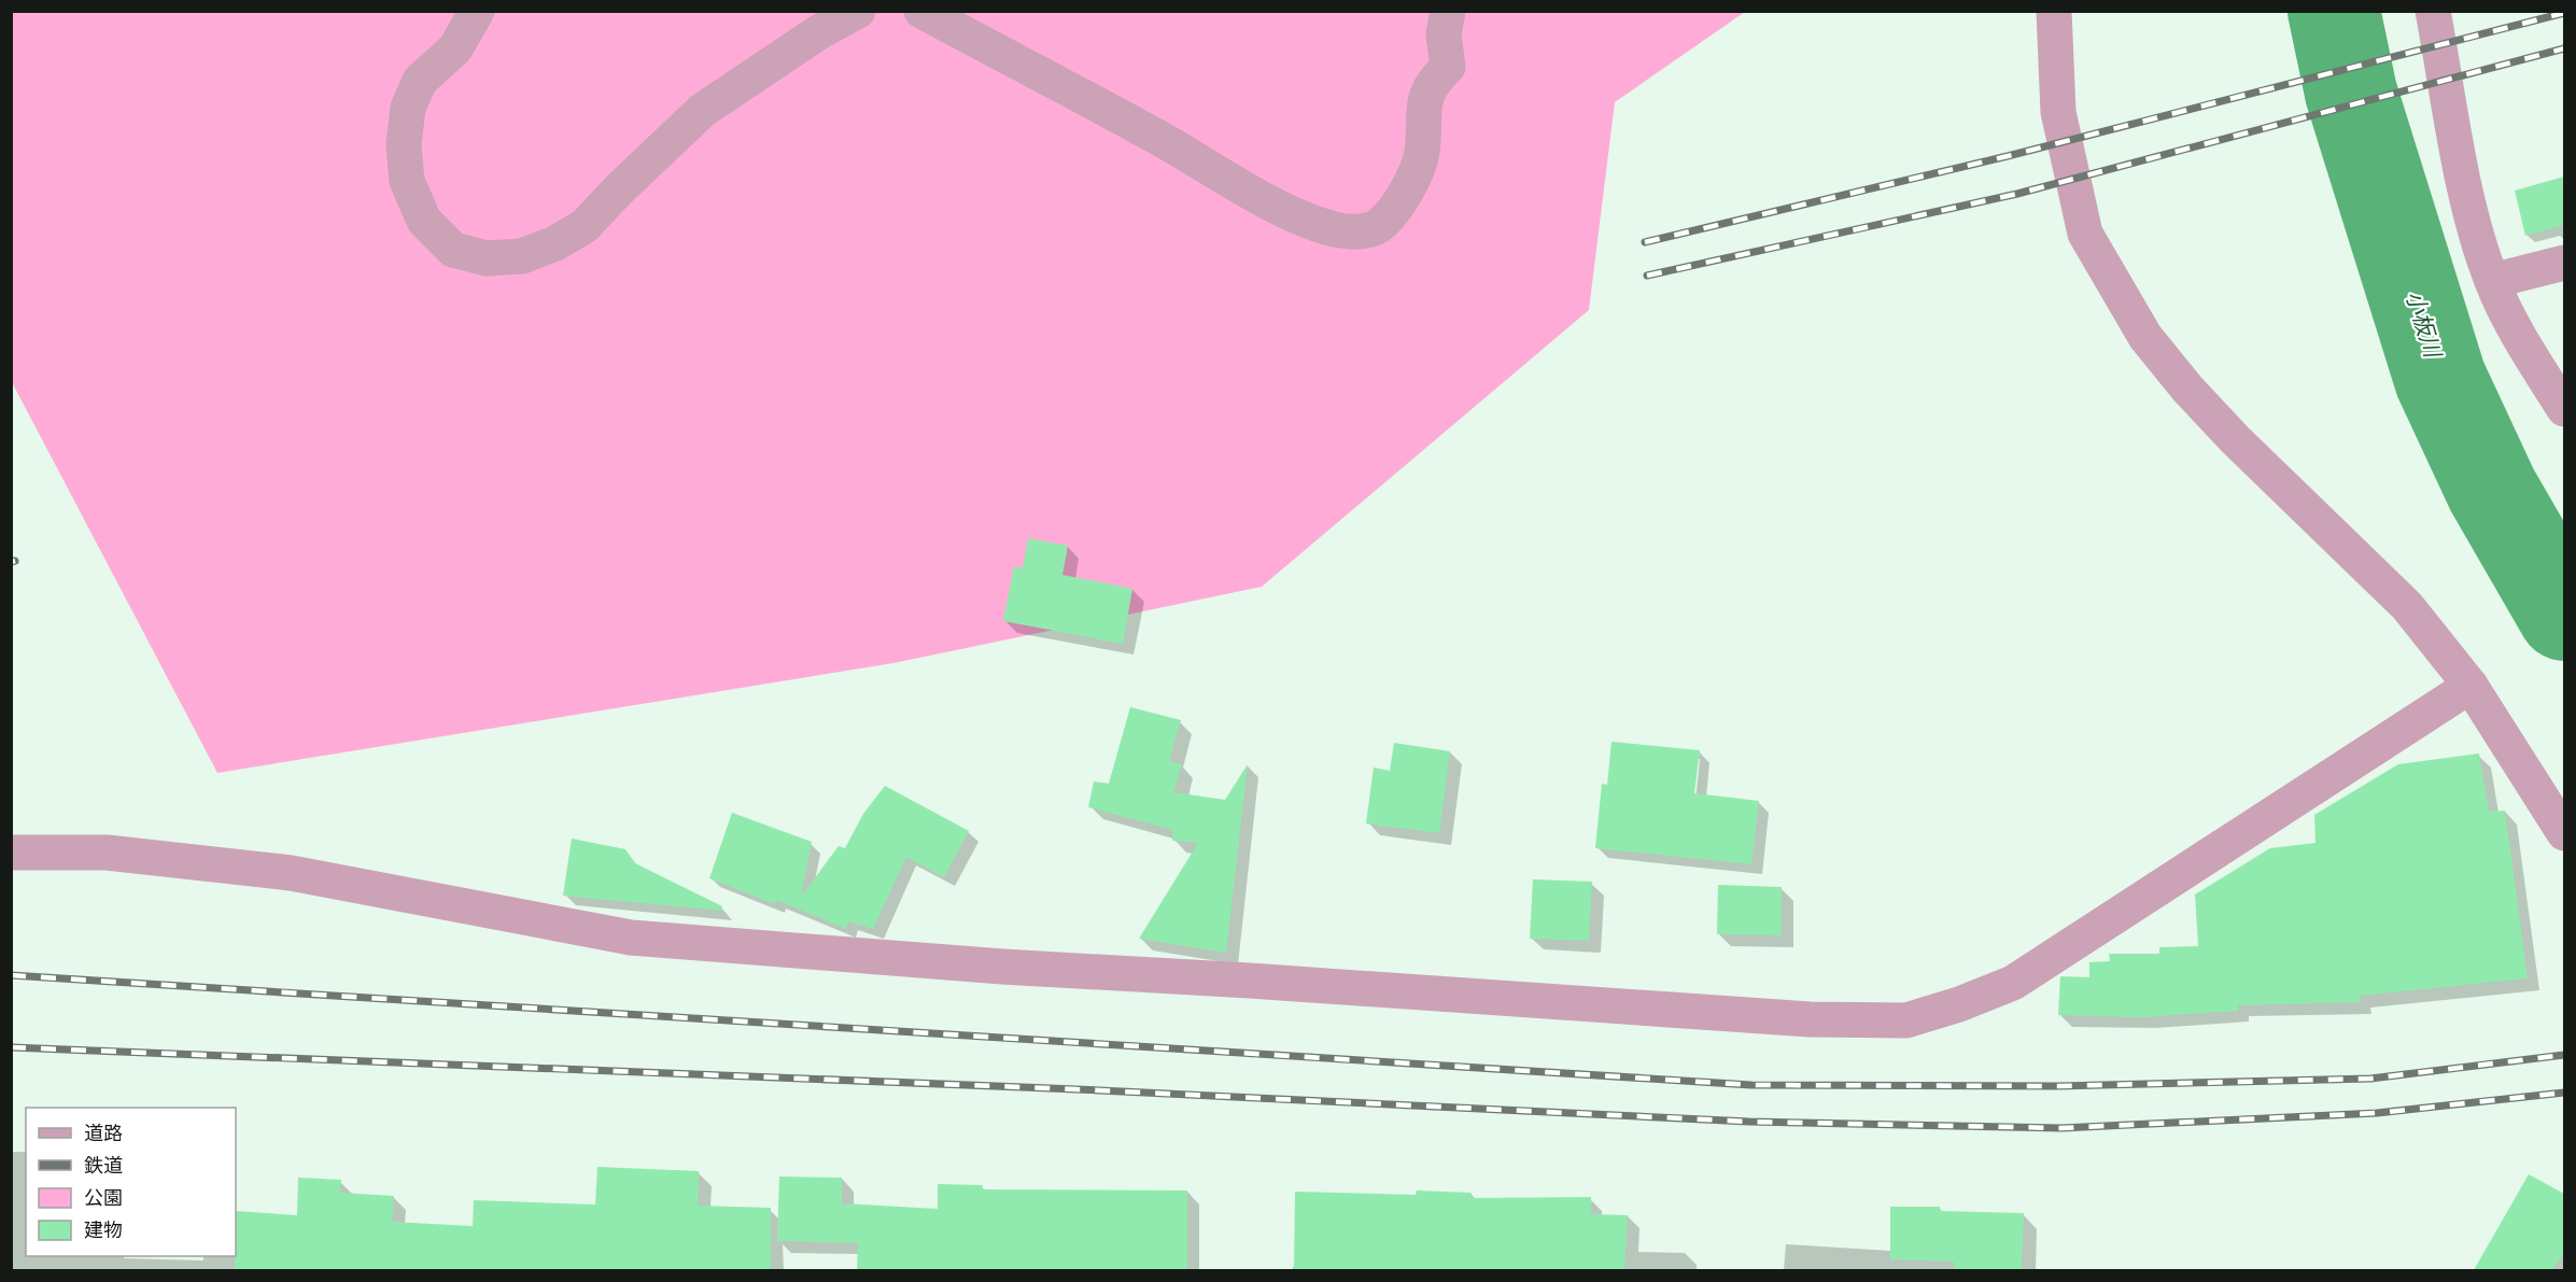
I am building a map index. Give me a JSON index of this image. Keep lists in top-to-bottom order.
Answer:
{
  "water": ["小板川"],
  "legend": [
    "道路",
    "鉄道",
    "公園",
    "建物"
  ]
}
